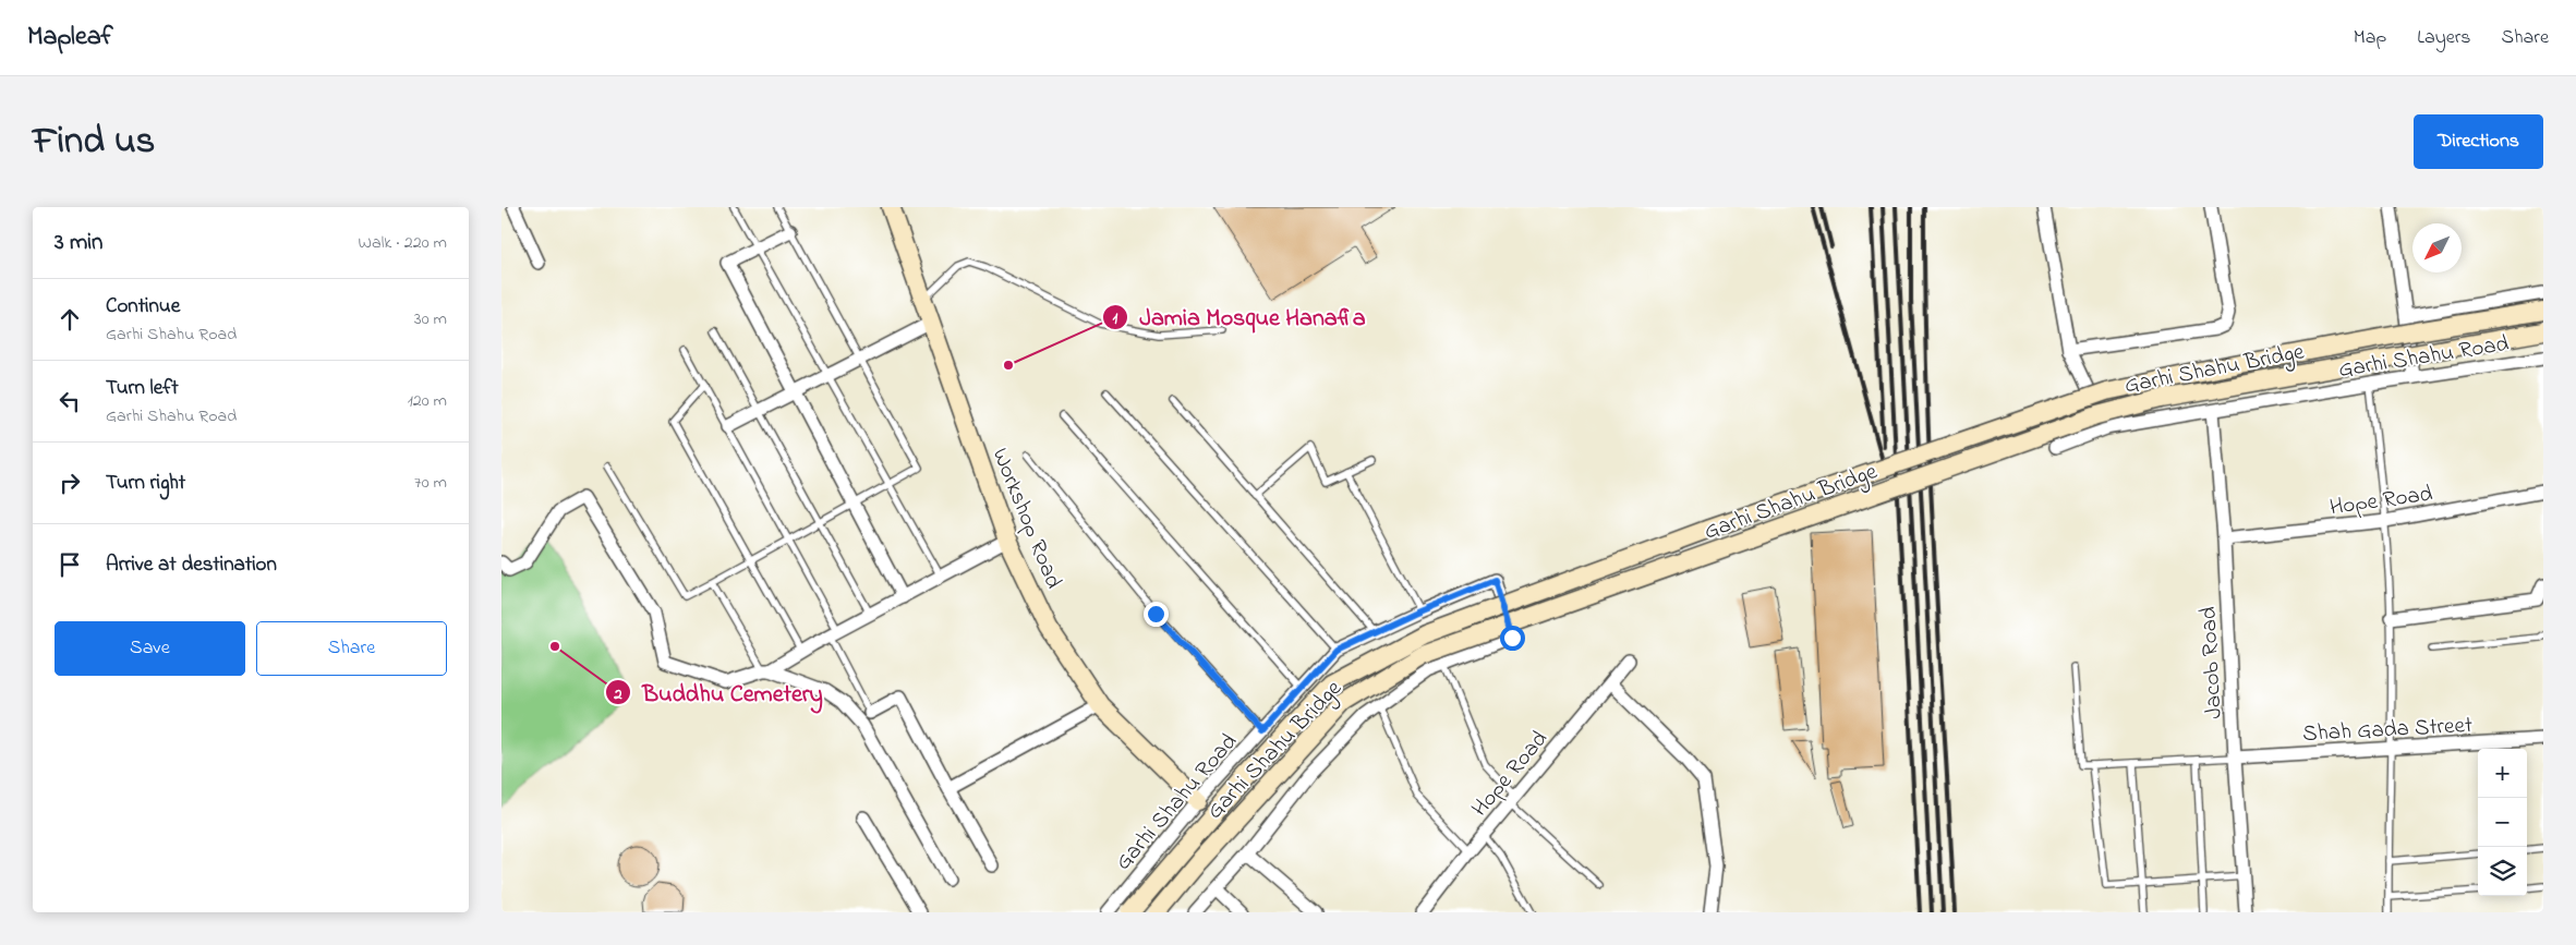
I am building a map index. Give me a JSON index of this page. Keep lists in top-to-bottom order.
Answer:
{
  "streets": {
    "main road": ["Garhi Shahu Bridge", "Workshop Road"],
    "street": [
      "Garhi Shahu Road",
      "Hope Road",
      "Jacob Road",
      "Shah Gada Street"
    ]
  },
  "crossings": [
    ["Garhi Shahu Road", "Workshop Road"],
    ["Garhi Shahu Road", "Jacob Road"],
    ["Hope Road", "Jacob Road"],
    ["Jacob Road", "Shah Gada Street"]
  ],
  "places": ["Jamia Mosque Hanafia", "Buddhu Cemetery"],
  "north": "bottom left",
  "page": {
    "header": "Mapleaf",
    "nav": ["Map", "Layers", "Share"],
    "title": "Find us",
    "buttons": [
      "Directions",
      ["Save", "Share"]
    ],
    "heading": ["3 min", "Walk · 220 m"],
    "list": [
      ["Continue", "Garhi Shahu Road", "30 m"],
      ["Turn left", "Garhi Shahu Road", "120 m"],
      ["Turn right", "70 m"],
      "Arrive at destination"
    ],
    "map_buttons": ["+", "−"]
  }
}
